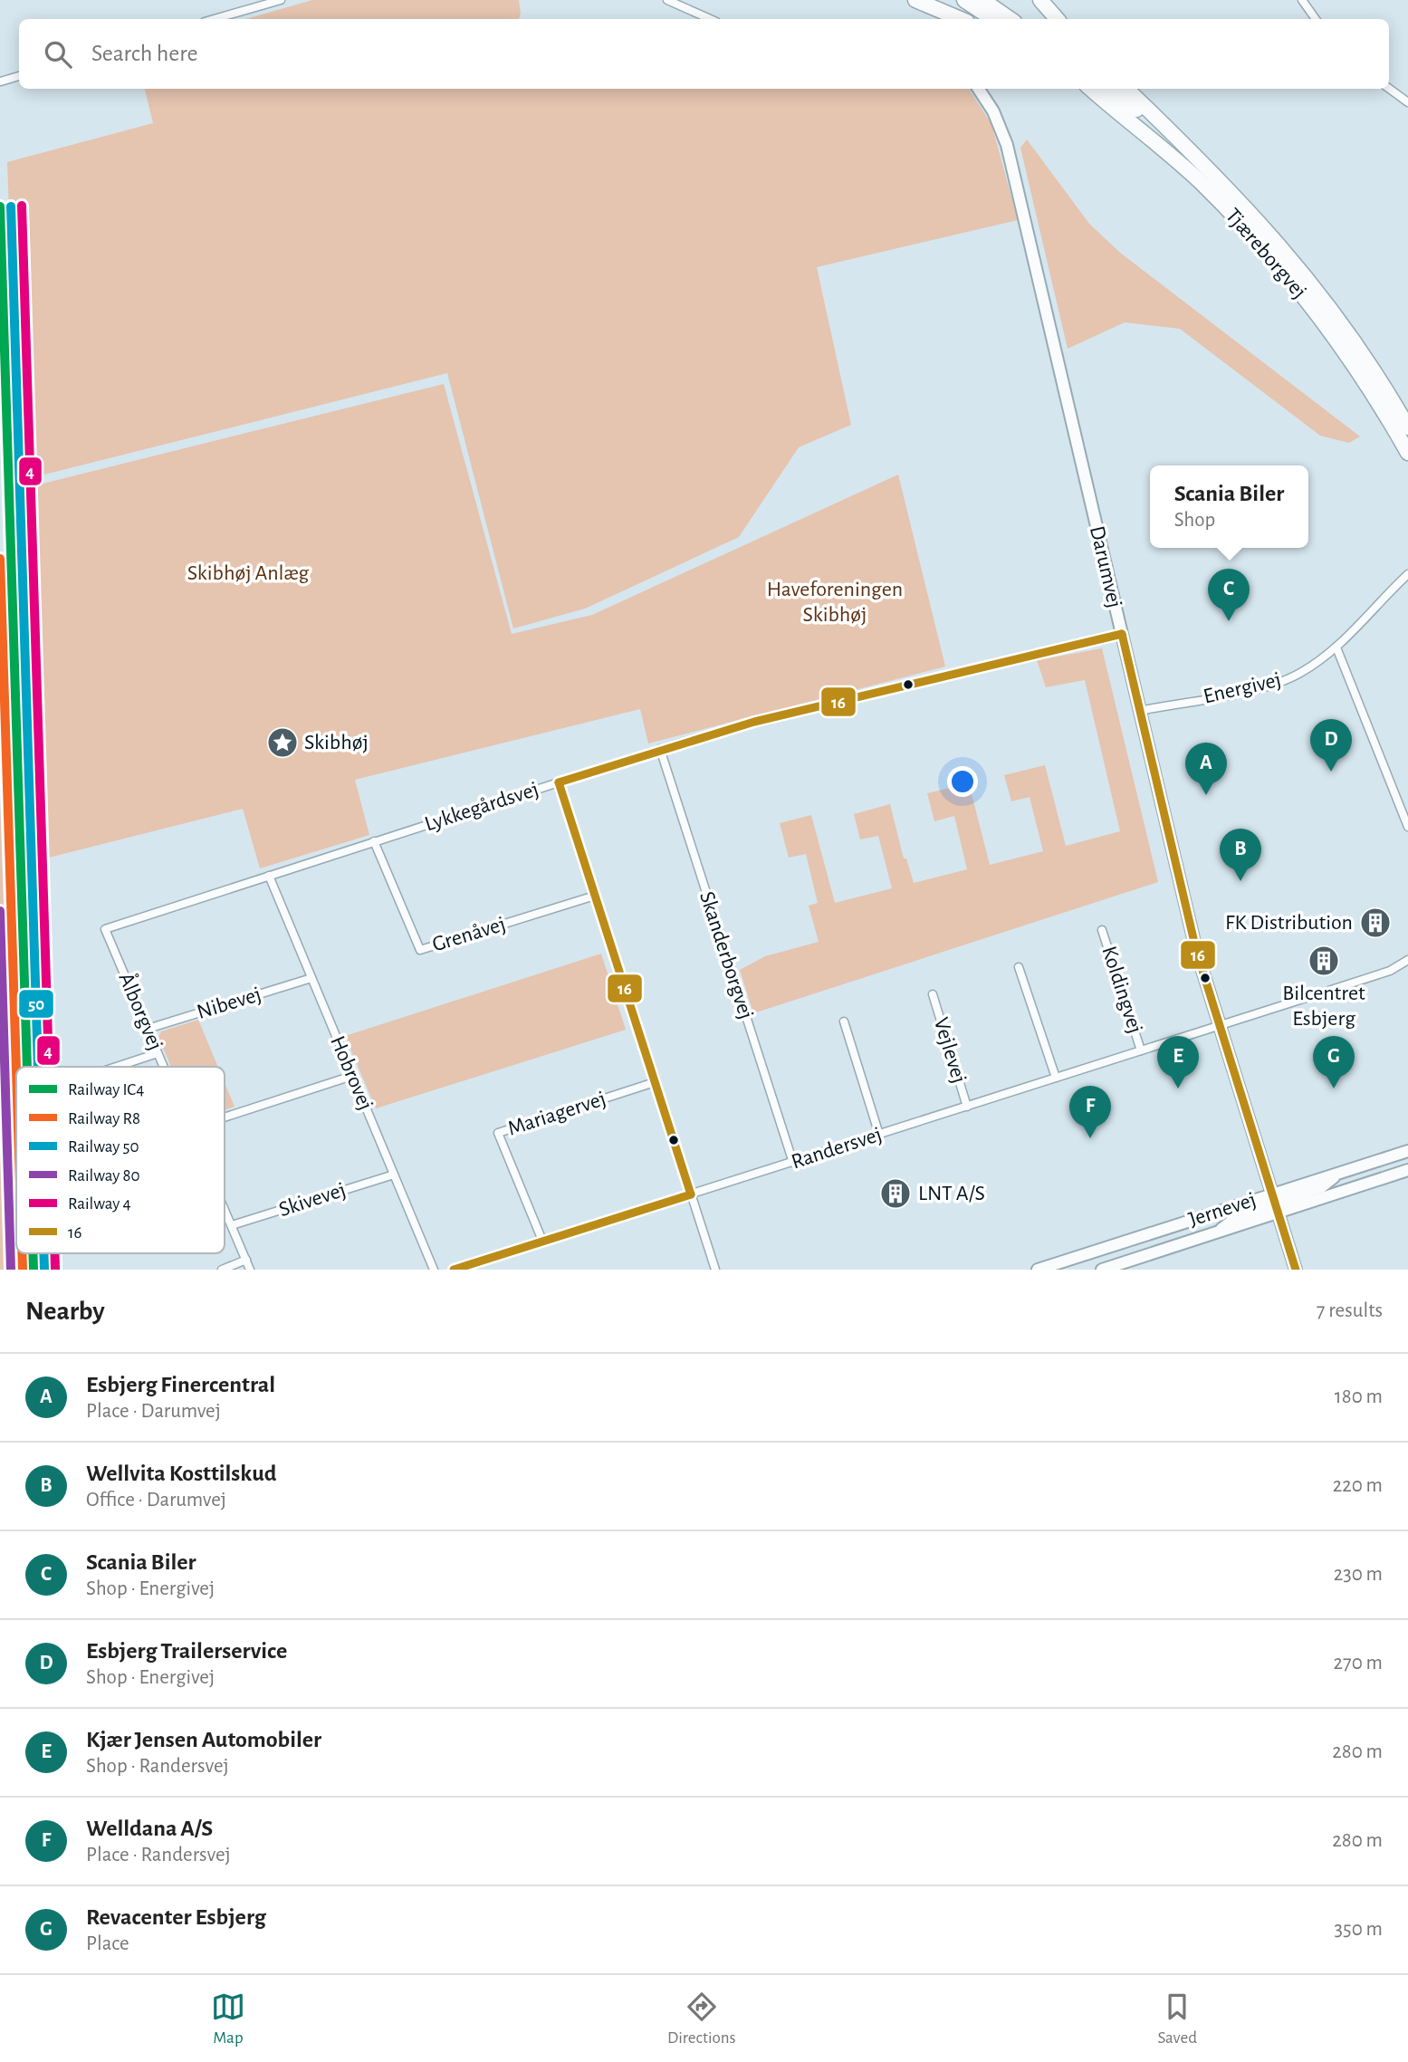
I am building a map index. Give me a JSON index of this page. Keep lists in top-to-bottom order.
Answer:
{
  "streets": {
    "highway": ["Tjæreborgvej"],
    "street": [
      "Darumvej",
      "Energivej",
      "Lykkegårdsvej",
      "Grenåvej",
      "Skanderborgvej",
      "Koldingvej",
      "Nibevej",
      "Ålborgvej",
      "Vejlevej",
      "Hobrovej",
      "Mariagervej",
      "Randersvej",
      "Skivevej",
      "Jernevej"
    ]
  },
  "crossings": [
    ["Darumvej", "Energivej"],
    ["Darumvej", "Lykkegårdsvej"],
    ["Darumvej", "Randersvej"],
    ["Darumvej", "Jernevej"],
    ["Lykkegårdsvej", "Grenåvej"],
    ["Lykkegårdsvej", "Skanderborgvej"],
    ["Lykkegårdsvej", "Ålborgvej"],
    ["Lykkegårdsvej", "Hobrovej"],
    ["Skanderborgvej", "Randersvej"],
    ["Koldingvej", "Randersvej"],
    ["Nibevej", "Ålborgvej"],
    ["Nibevej", "Hobrovej"],
    ["Ålborgvej", "Skivevej"],
    ["Vejlevej", "Randersvej"],
    ["Hobrovej", "Skivevej"],
    ["Mariagervej", "Randersvej"]
  ],
  "parks": ["Skibhøj Anlæg", "Haveforeningen Skibhøj"],
  "places": {
    "place": ["Skibhøj"],
    "building": ["FK Distribution", "Bilcentret Esbjerg", "LNT A/S"]
  },
  "lines": [
    "rail line 4",
    "rail line IC4",
    "rail line 50",
    "rail line R8",
    "transit line 16",
    "rail line 80"
  ],
  "legend": [
    "Railway IC4",
    "Railway R8",
    "Railway 50",
    "Railway 80",
    "Railway 4",
    "16"
  ],
  "page": {
    "search": "Search here",
    "popup": ["Scania Biler", "Shop"],
    "pins": [
      "C",
      "D",
      "A",
      "B",
      "E",
      "G",
      "F"
    ],
    "heading": ["Nearby", "7 results"],
    "list": [
      {
        "mark": "A",
        "name": "Esbjerg Finercentral",
        "note": "Place · Darumvej",
        "value": "180 m"
      },
      {
        "mark": "B",
        "name": "Wellvita Kosttilskud",
        "note": "Office · Darumvej",
        "value": "220 m"
      },
      {
        "mark": "C",
        "name": "Scania Biler",
        "note": "Shop · Energivej",
        "value": "230 m"
      },
      {
        "mark": "D",
        "name": "Esbjerg Trailerservice",
        "note": "Shop · Energivej",
        "value": "270 m"
      },
      {
        "mark": "E",
        "name": "Kjær Jensen Automobiler",
        "note": "Shop · Randersvej",
        "value": "280 m"
      },
      {
        "mark": "F",
        "name": "Welldana A/S",
        "note": "Place · Randersvej",
        "value": "280 m"
      },
      {
        "mark": "G",
        "name": "Revacenter Esbjerg",
        "note": "Place",
        "value": "350 m"
      }
    ],
    "nav": ["Map", "Directions", "Saved"]
  }
}
